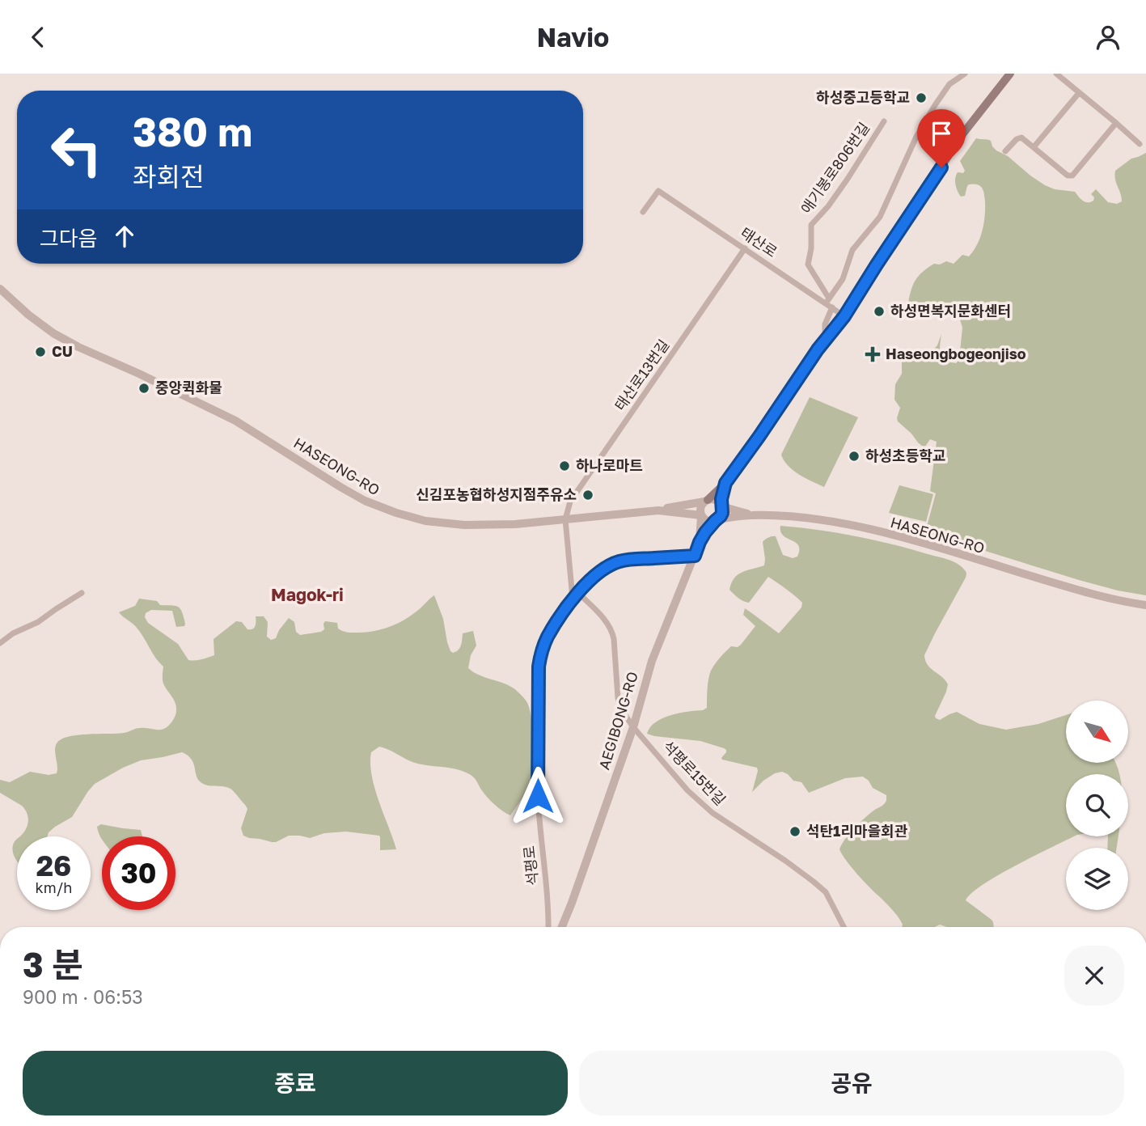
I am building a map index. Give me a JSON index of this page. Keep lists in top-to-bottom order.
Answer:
{
  "streets": {
    "street": [
      "애기봉로806번길",
      "태산로",
      "태산로13번길",
      "HASEONG-RO",
      "AEGIBONG-RO",
      "석평로15번길",
      "석평로"
    ]
  },
  "crossings": [
    ["애기봉로806번길", "태산로"],
    ["태산로", "태산로13번길"],
    ["태산로13번길", "HASEONG-RO"],
    ["HASEONG-RO", "AEGIBONG-RO"],
    ["AEGIBONG-RO", "석평로15번길"],
    ["AEGIBONG-RO", "석평로"],
    ["석평로15번길", "석평로"]
  ],
  "districts": ["Magok-ri"],
  "places": {
    "other": [
      "하성중고등학교",
      "하성면복지문화센터",
      "CU",
      "중앙퀵화물",
      "하성초등학교",
      "하나로마트",
      "신김포농협하성지점주유소",
      "석탄1리마을회관"
    ],
    "health": ["Haseongbogeonjiso"]
  },
  "north": "bottom right",
  "page": {
    "header": "Navio",
    "turn": ["380 m", "좌회전"],
    "then": "그다음",
    "speed": "26 km/h",
    "limit": "30",
    "heading": ["3 분", "900 m · 06:53"],
    "buttons": ["종료", "공유"]
  }
}
